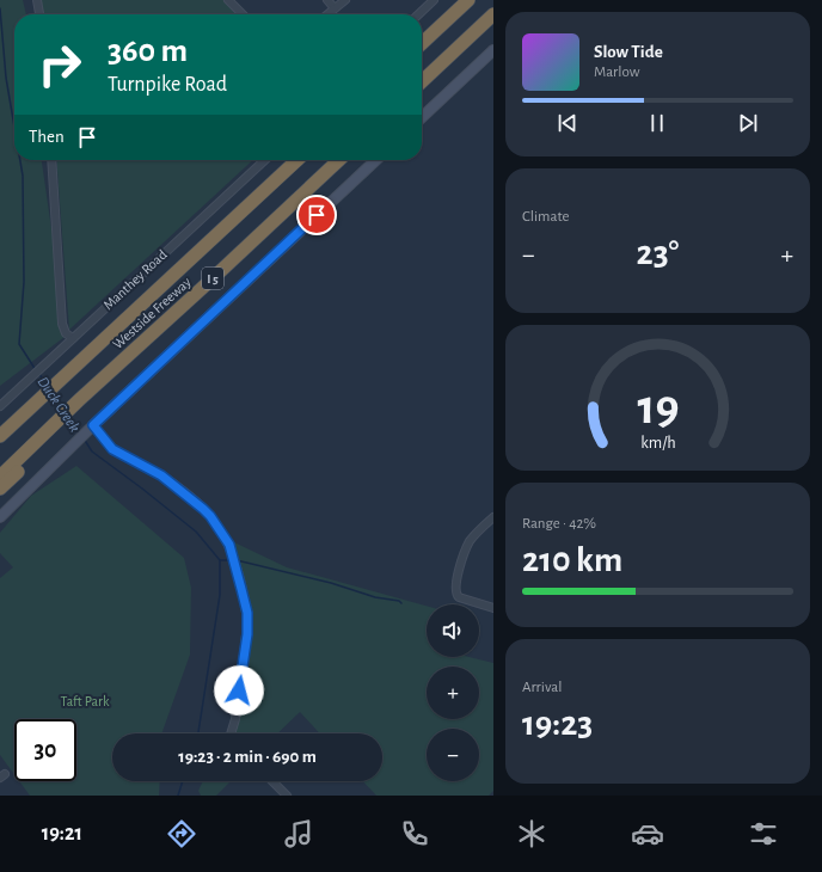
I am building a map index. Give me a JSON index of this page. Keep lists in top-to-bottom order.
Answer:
{
  "streets": {
    "highway": ["I 5", "Westside Freeway"],
    "street": ["Manthey Road"]
  },
  "water": ["Duck Creek"],
  "parks": ["Taft Park"],
  "page": {
    "turn": ["360 m", "Turnpike Road"],
    "song": ["Slow Tide", "Marlow"],
    "then": "Then",
    "tile": [
      "Climate",
      ["Range · 42%", "210 km"],
      ["Arrival", "19:23"]
    ],
    "heat": ["−", "23°", "+"],
    "map_buttons": ["+", "−"],
    "limit": "30",
    "trip": "19:23 · 2 min · 690 m",
    "tabs": "19:21",
    "gauge": ["19", "km/h"]
  }
}
